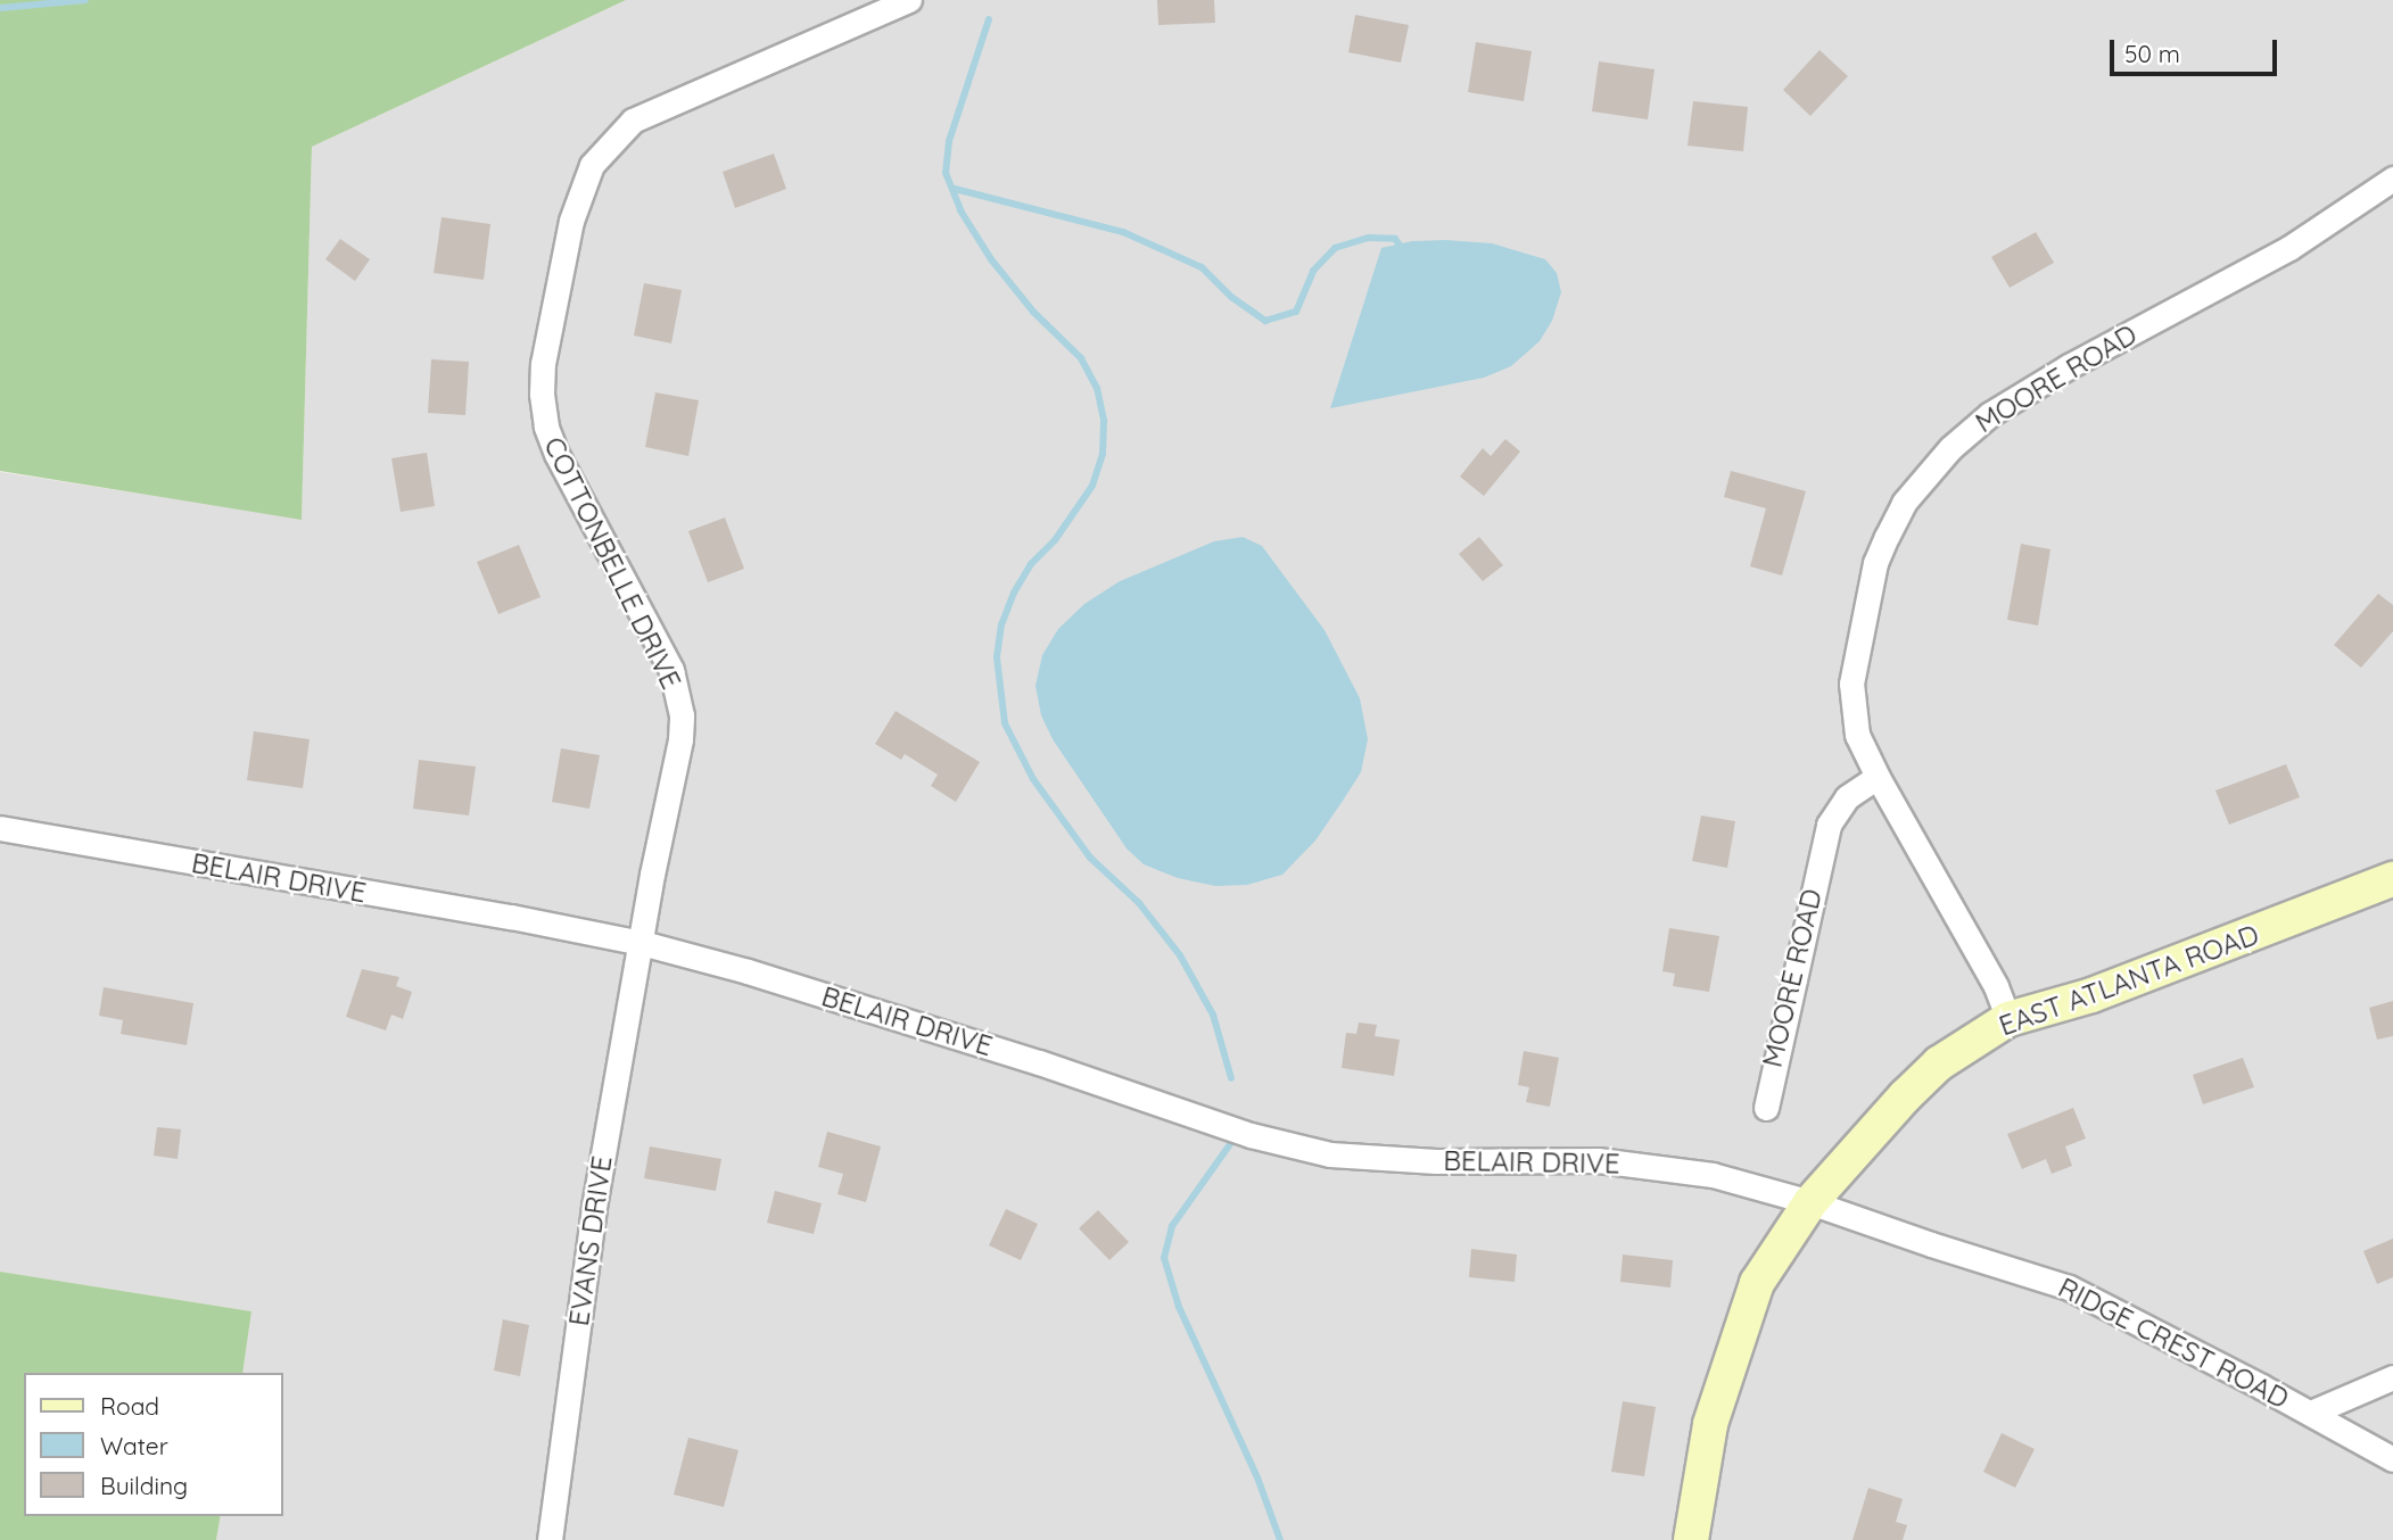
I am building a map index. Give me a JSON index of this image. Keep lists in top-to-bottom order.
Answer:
{
  "streets": {
    "street": [
      "MOORE ROAD",
      "COTTONBELLE DRIVE",
      "BELAIR DRIVE",
      "EAST ATLANTA ROAD",
      "EVANS DRIVE",
      "RIDGE CREST ROAD"
    ]
  },
  "crossings": [
    ["MOORE ROAD", "EAST ATLANTA ROAD"],
    ["COTTONBELLE DRIVE", "BELAIR DRIVE"],
    ["COTTONBELLE DRIVE", "EVANS DRIVE"],
    ["BELAIR DRIVE", "EAST ATLANTA ROAD"],
    ["BELAIR DRIVE", "EVANS DRIVE"],
    ["BELAIR DRIVE", "RIDGE CREST ROAD"],
    ["EAST ATLANTA ROAD", "RIDGE CREST ROAD"]
  ],
  "legend": ["Road", "Water", "Building"],
  "scale_bar": "50 m"
}
